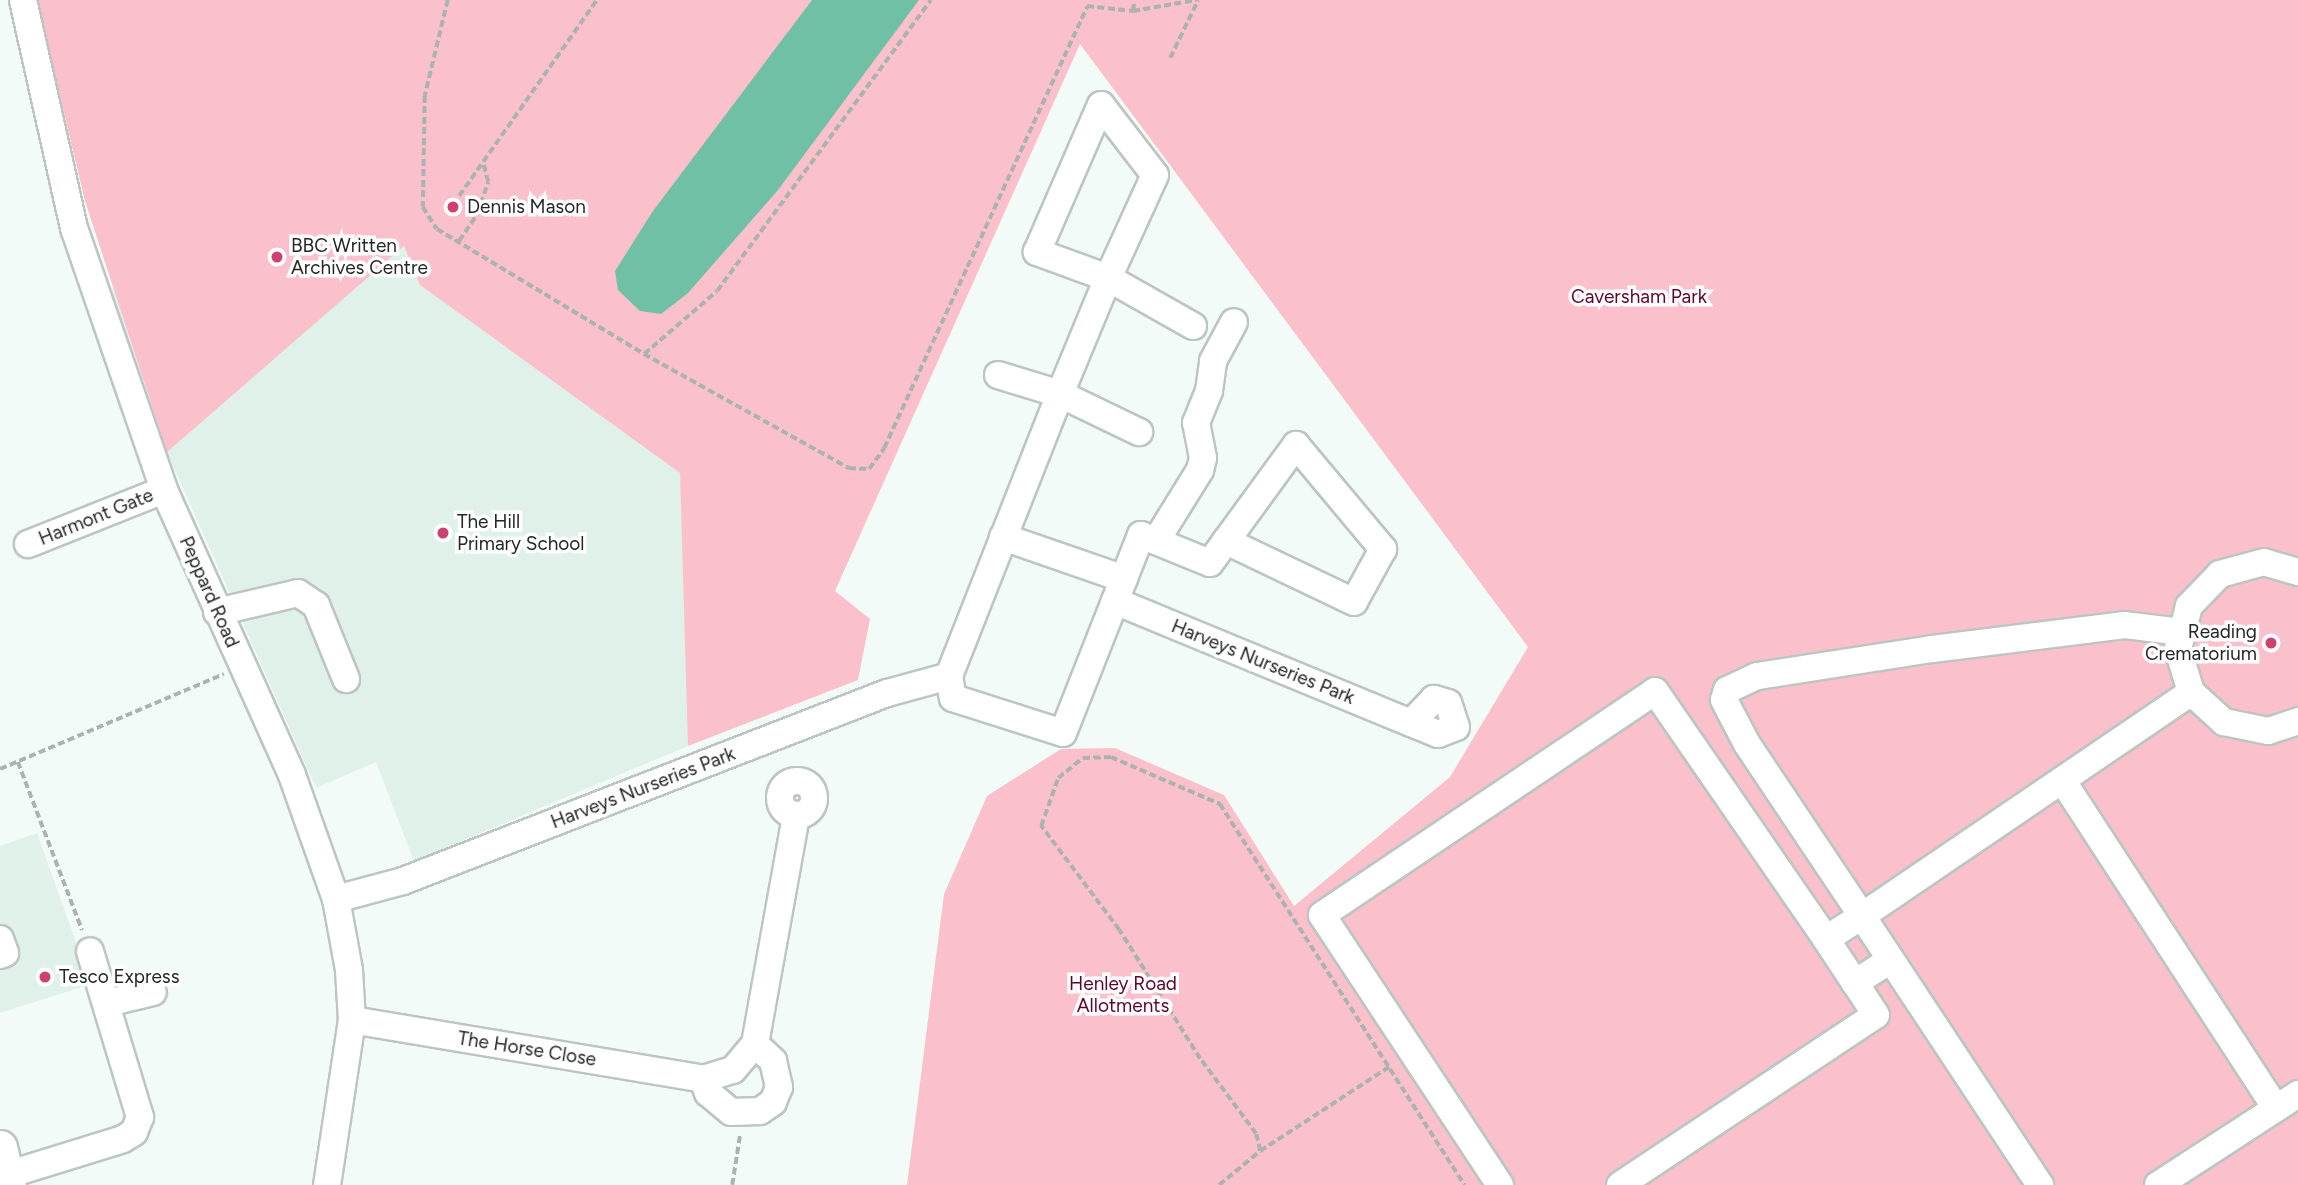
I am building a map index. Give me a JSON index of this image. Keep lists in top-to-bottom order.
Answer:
{
  "streets": {
    "street": [
      "Harmont Gate",
      "Peppard Road",
      "Harveys Nurseries Park",
      "The Horse Close"
    ]
  },
  "crossings": [
    ["Harmont Gate", "Peppard Road"],
    ["Peppard Road", "Harveys Nurseries Park"],
    ["Peppard Road", "The Horse Close"]
  ],
  "parks": ["Caversham Park", "Henley Road Allotments"],
  "places": [
    "Dennis Mason",
    "BBC Written Archives Centre",
    "The Hill Primary School",
    "Reading Crematorium",
    "Tesco Express"
  ]
}
